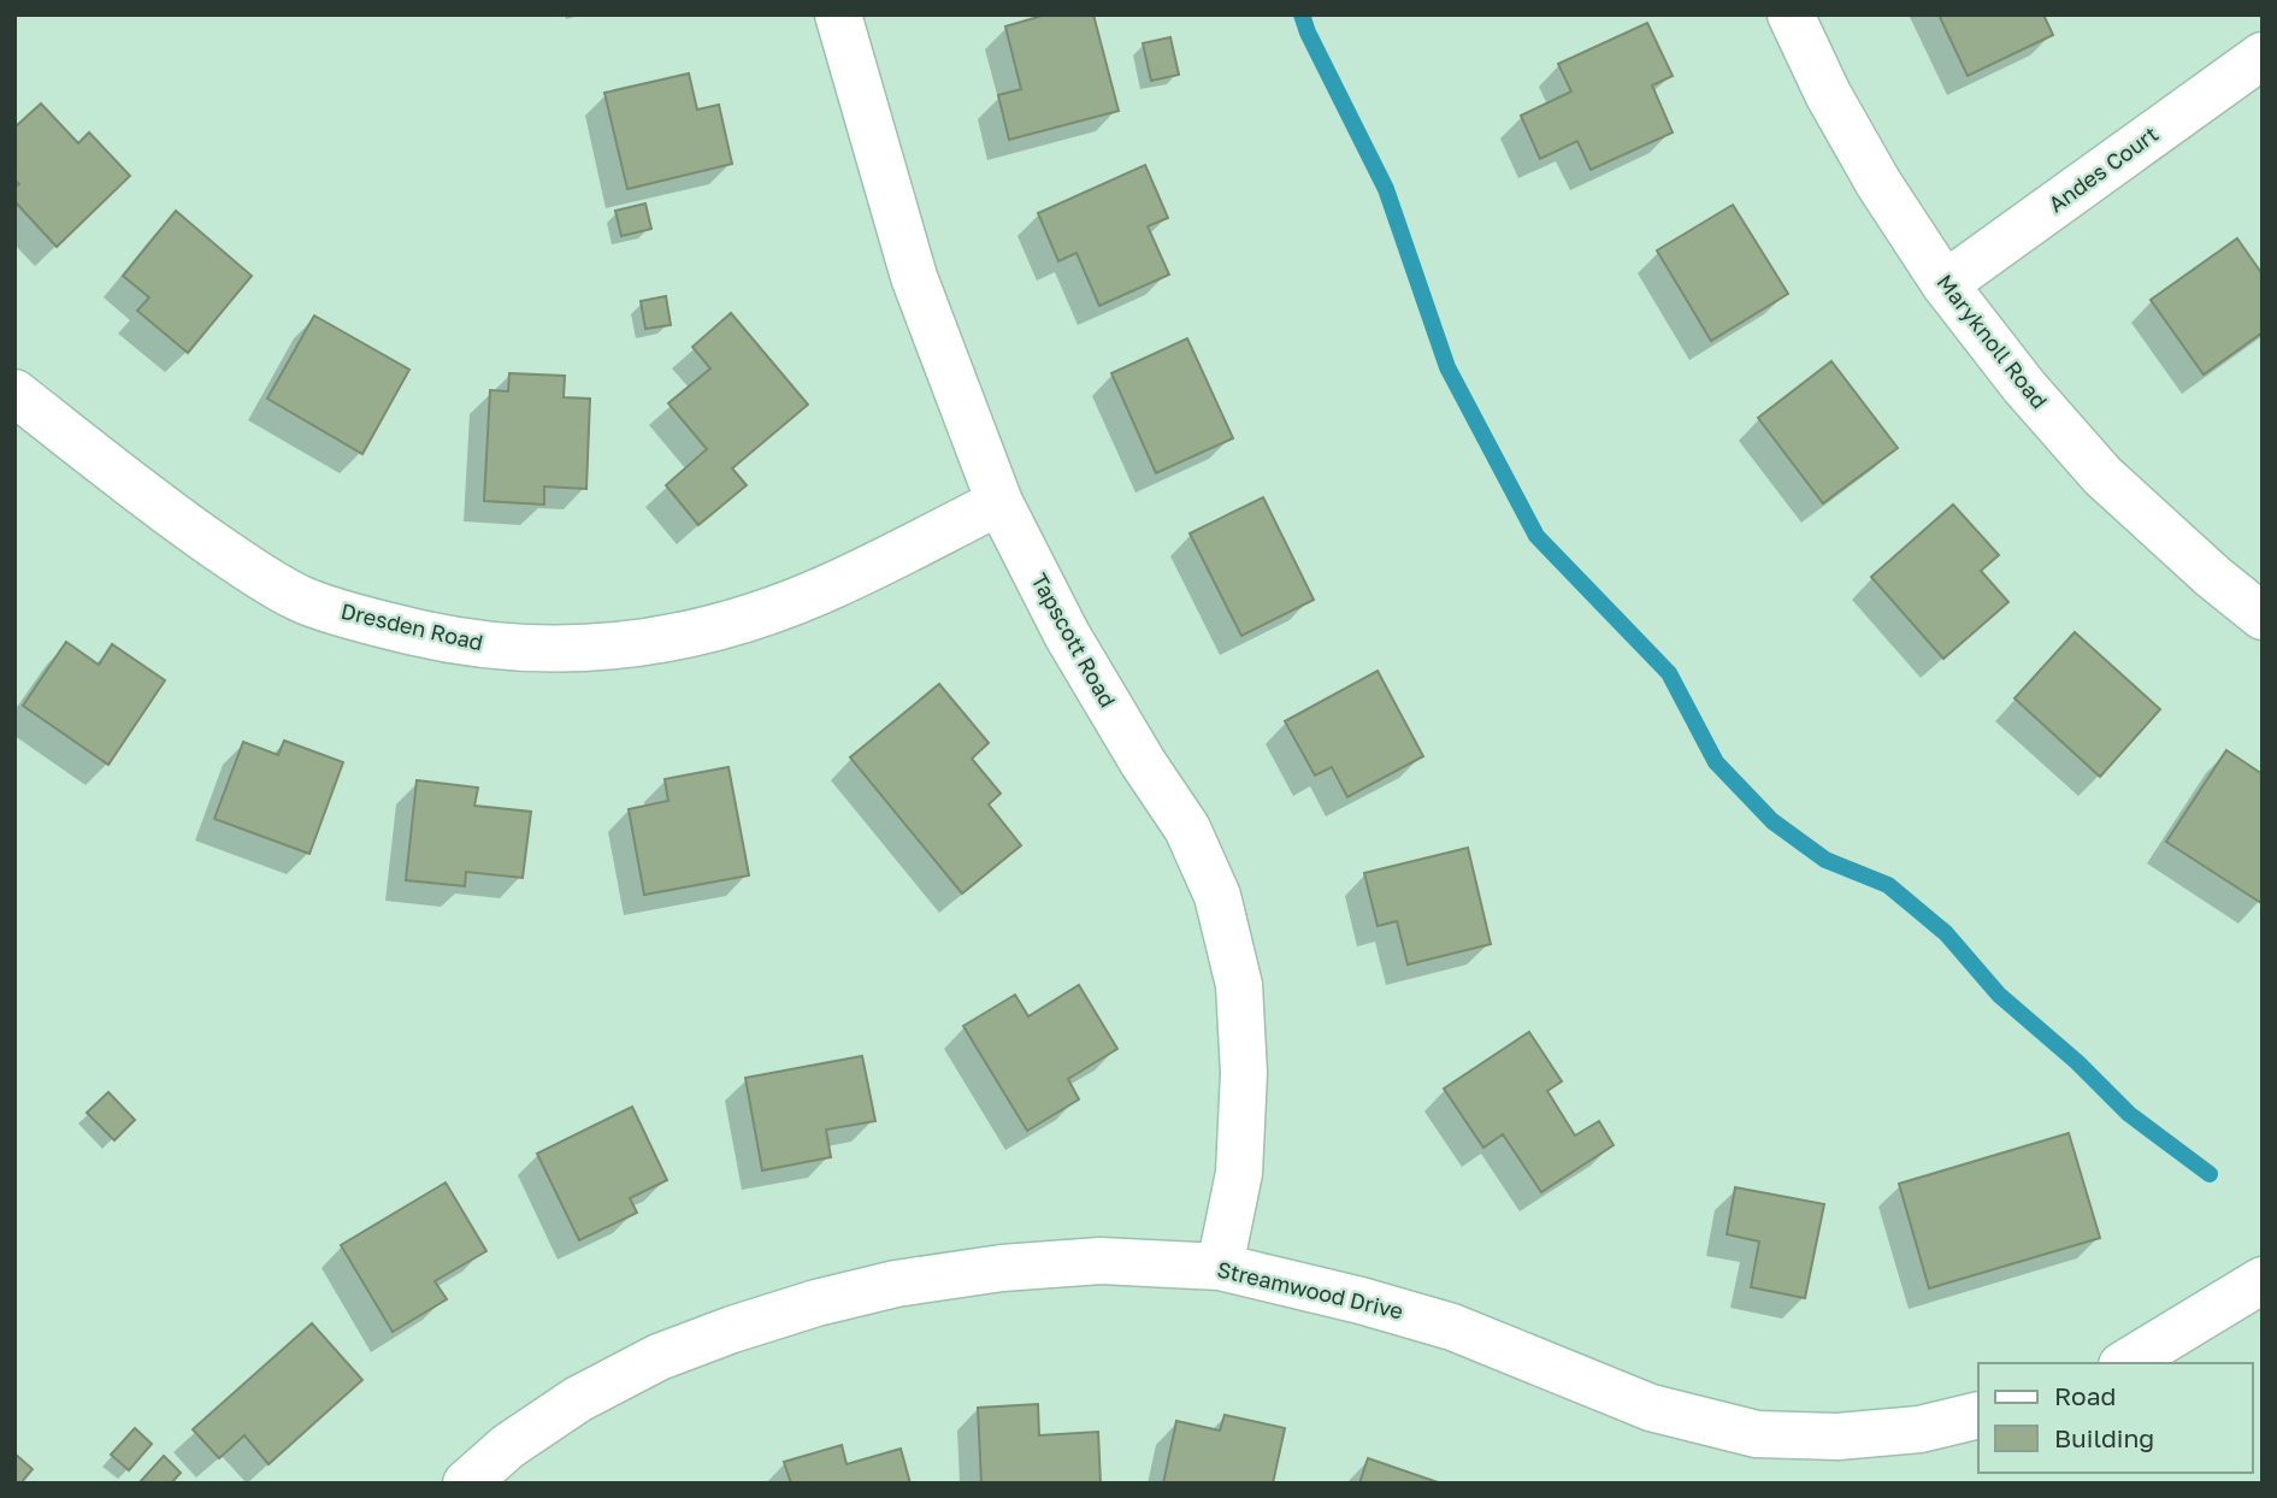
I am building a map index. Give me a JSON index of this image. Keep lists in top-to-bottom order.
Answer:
{
  "streets": {
    "street": [
      "Andes Court",
      "Maryknoll Road",
      "Dresden Road",
      "Tapscott Road",
      "Streamwood Drive"
    ]
  },
  "crossings": [
    ["Andes Court", "Maryknoll Road"],
    ["Dresden Road", "Tapscott Road"],
    ["Tapscott Road", "Streamwood Drive"]
  ],
  "legend": ["Road", "Building"]
}
